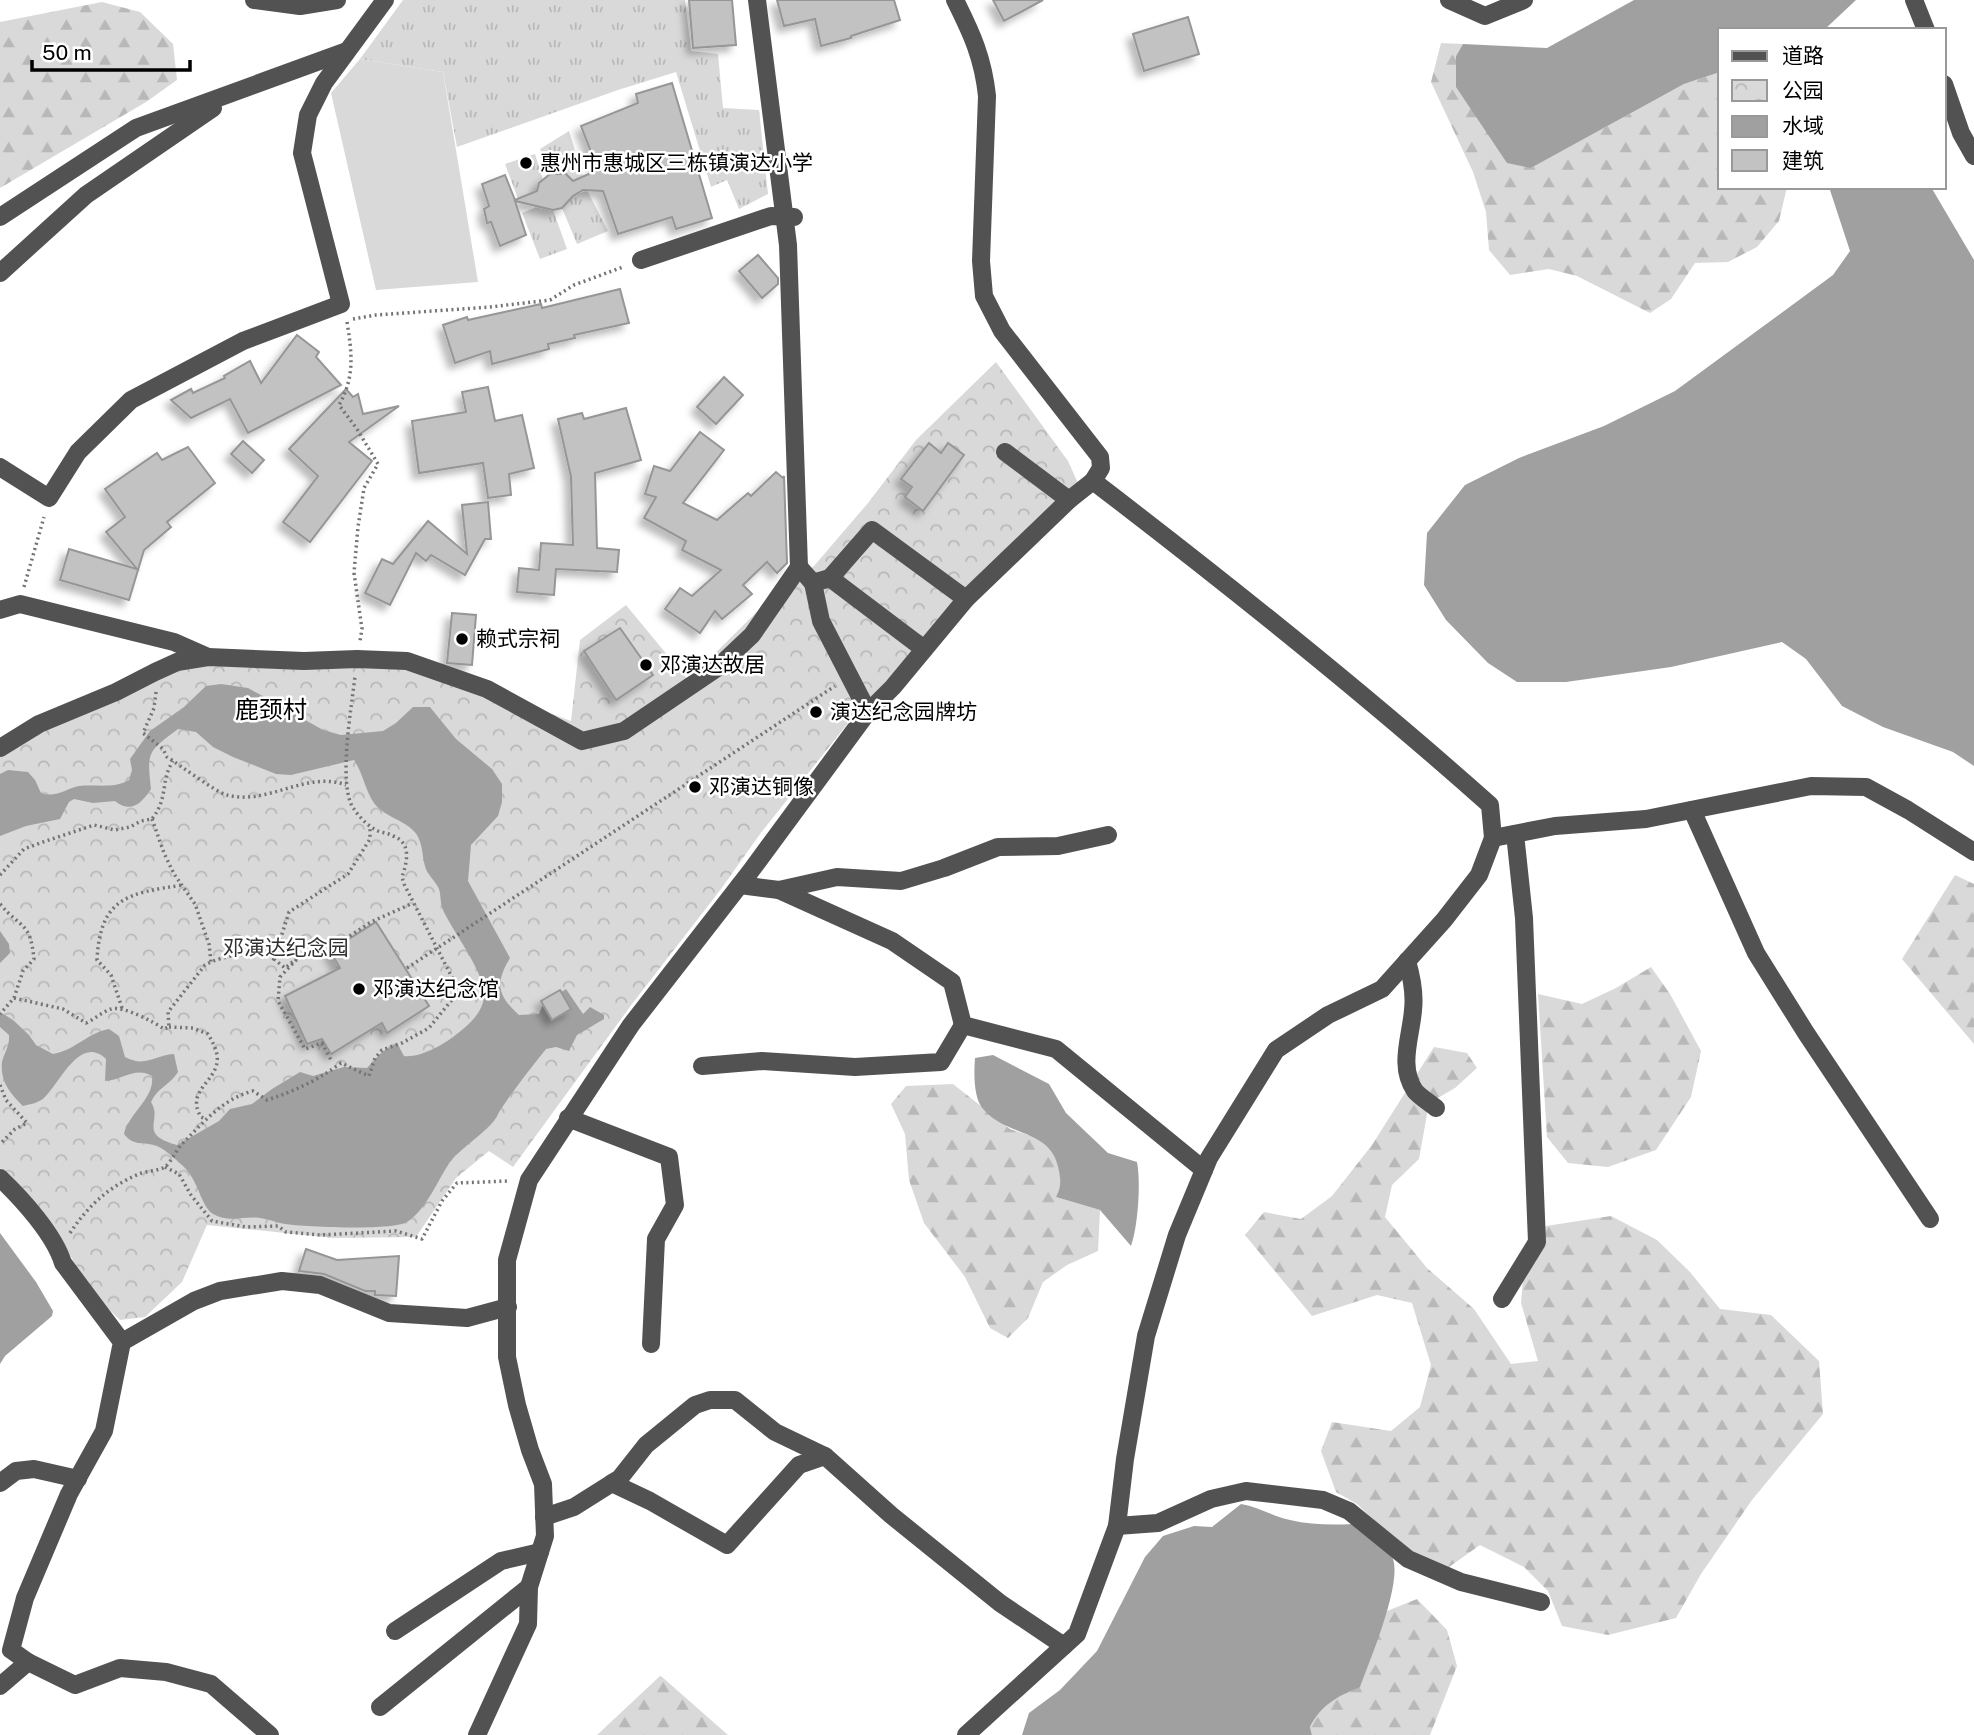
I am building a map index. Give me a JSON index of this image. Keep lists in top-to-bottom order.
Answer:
{
  "districts": ["鹿颈村"],
  "parks": ["邓演达纪念园"],
  "places": [
    "惠州市惠城区三栋镇演达小学",
    "赖式宗祠",
    "邓演达故居",
    "演达纪念园牌坊",
    "邓演达铜像",
    "邓演达纪念馆"
  ],
  "legend": [
    "道路",
    "公园",
    "水域",
    "建筑"
  ],
  "scale_bar": "50 m"
}
